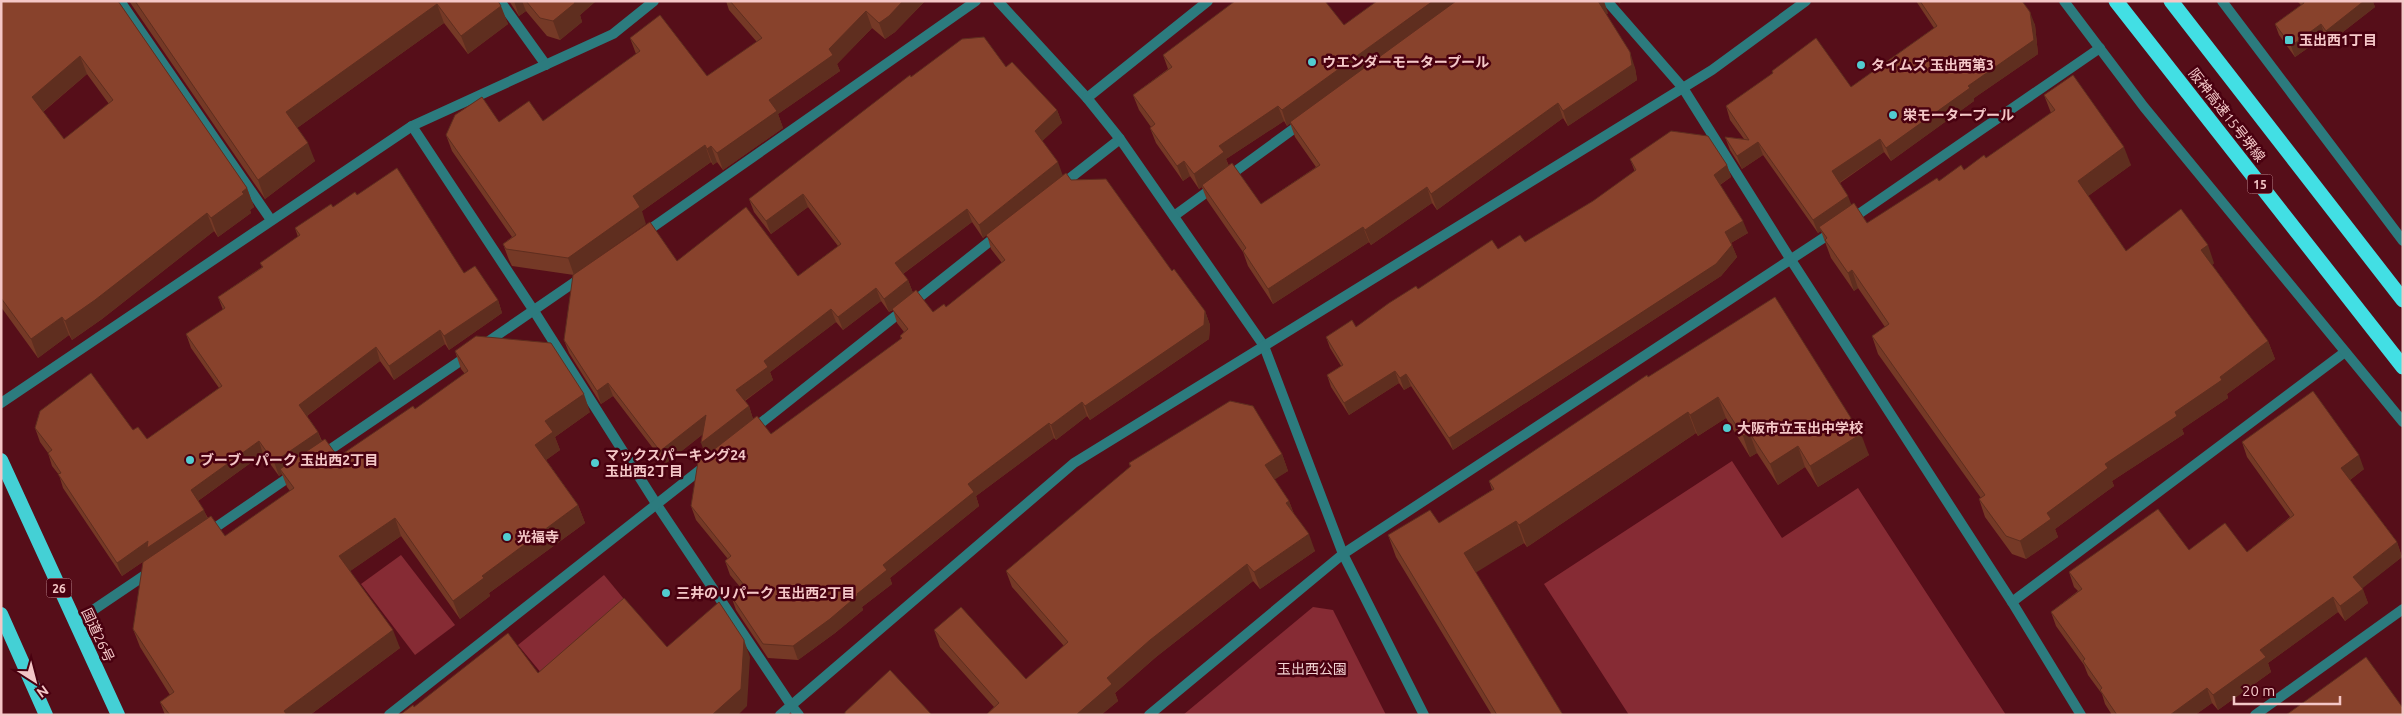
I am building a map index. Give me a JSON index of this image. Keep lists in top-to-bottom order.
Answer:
{
  "streets": {
    "highway": [
      "阪神高速15号堺線",
      "15",
      "26",
      "国道26号"
    ]
  },
  "parks": ["玉出西公園"],
  "places": {
    "transit": ["玉出西1丁目"],
    "other": [
      "ウエンダーモータープール",
      "タイムズ 玉出西第3",
      "栄モータープール",
      "大阪市立玉出中学校",
      "ブーブーパーク 玉出西2丁目",
      "マックスパーキング24 玉出西2丁目",
      "光福寺",
      "三井のリパーク 玉出西2丁目"
    ]
  },
  "scale_bar": "20 m",
  "north": "bottom right"
}
